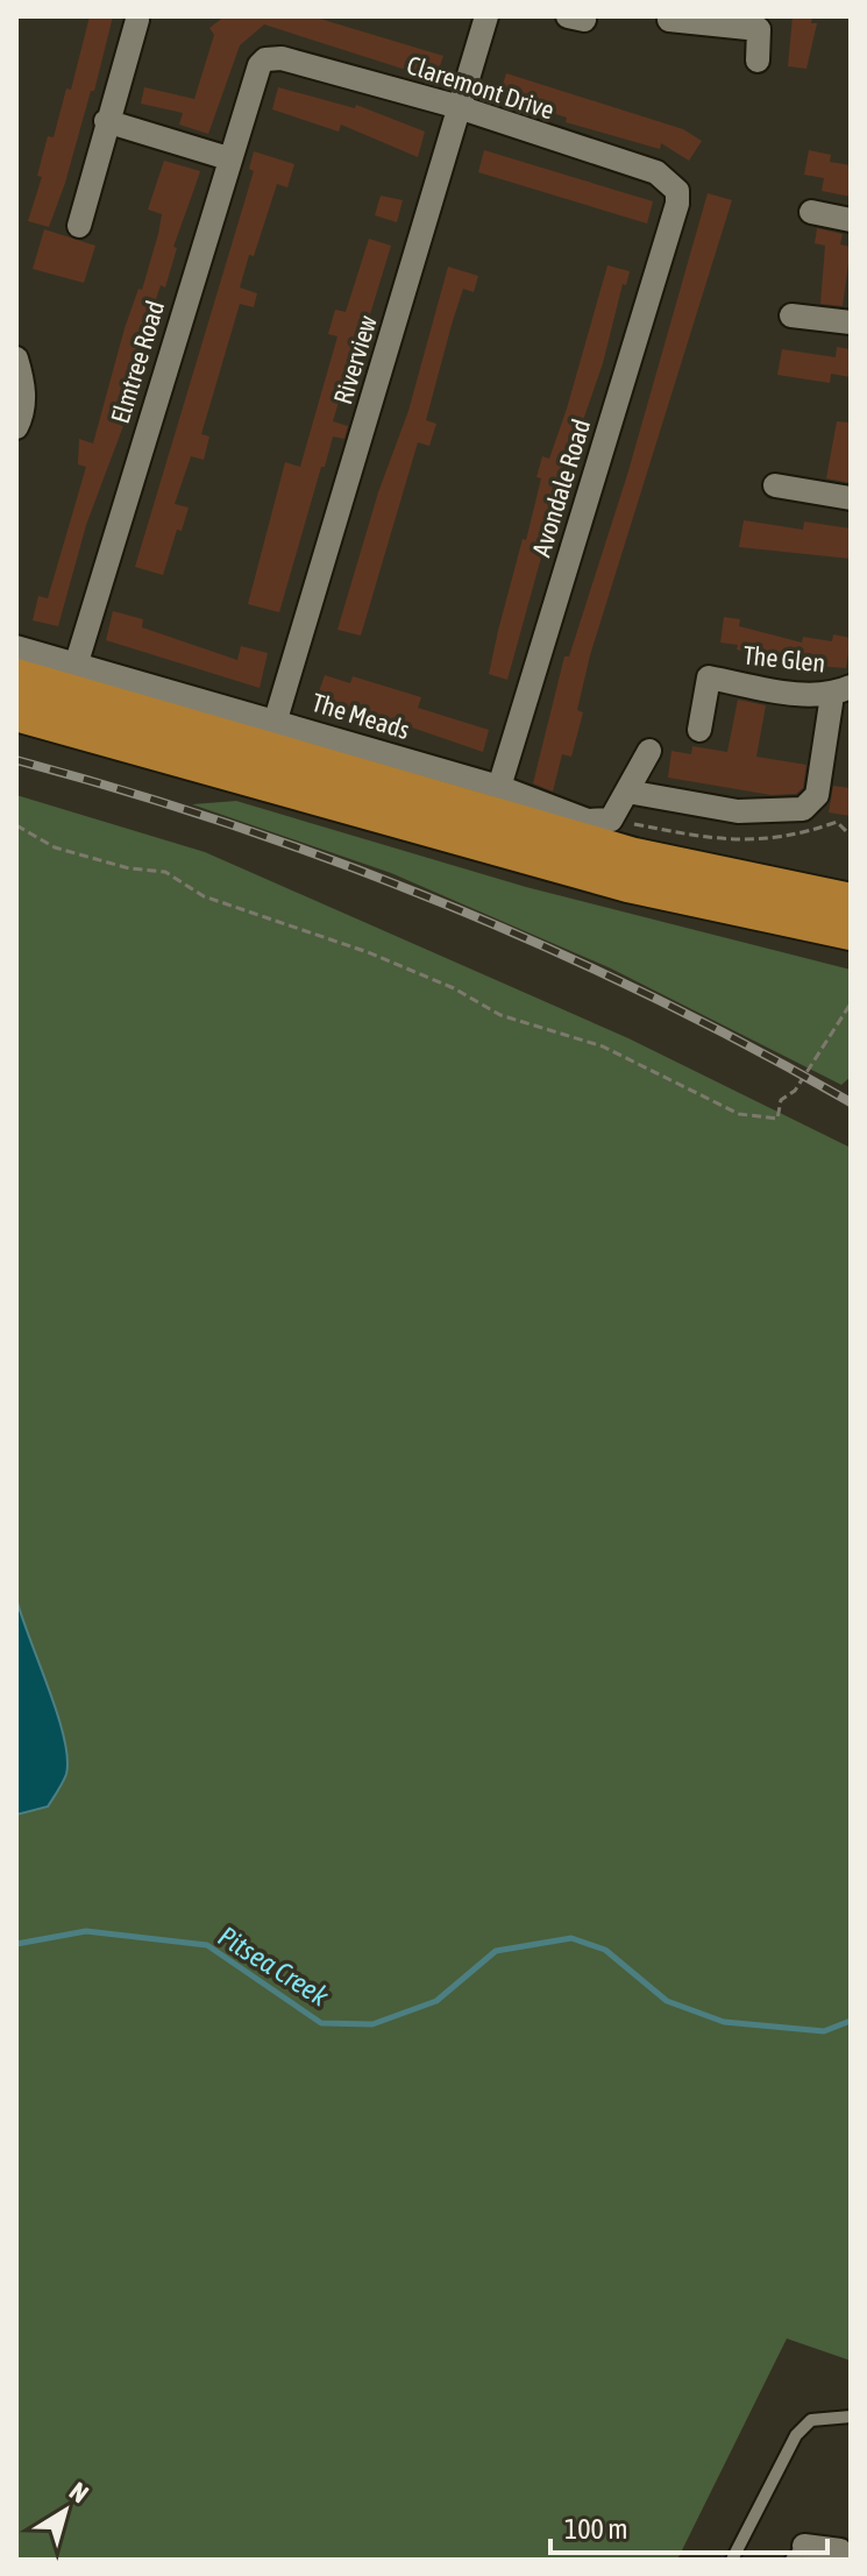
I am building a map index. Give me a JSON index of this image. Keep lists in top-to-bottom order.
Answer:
{
  "streets": {
    "street": [
      "Claremont Drive",
      "Riverview",
      "Elmtree Road",
      "Avondale Road",
      "The Glen",
      "The Meads"
    ]
  },
  "crossings": [
    ["Claremont Drive", "Riverview"],
    ["Claremont Drive", "Elmtree Road"],
    ["Claremont Drive", "Avondale Road"],
    ["Riverview", "The Meads"],
    ["Elmtree Road", "The Meads"],
    ["Avondale Road", "The Meads"]
  ],
  "water": ["Pitsea Creek"],
  "scale_bar": "100 m",
  "north": "top right"
}
